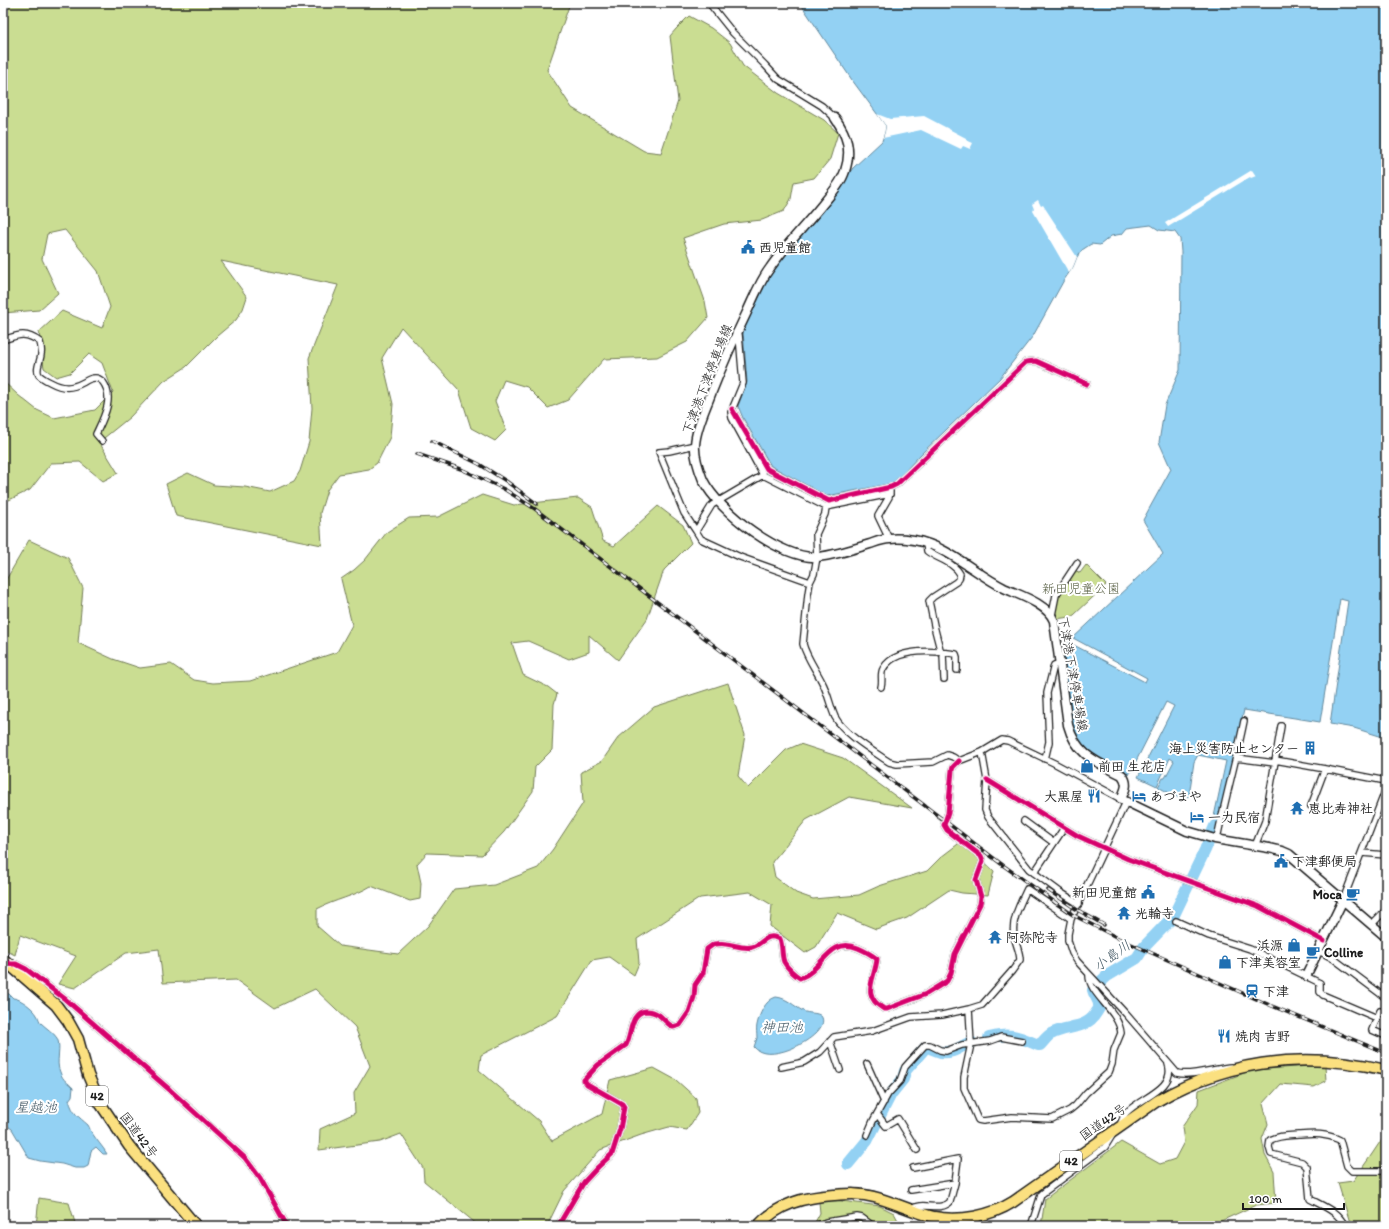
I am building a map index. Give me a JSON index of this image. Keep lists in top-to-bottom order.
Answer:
{
  "streets": {
    "highway": ["42", "国道42号"],
    "main road": ["下津港下津停車場線"]
  },
  "water": ["小島川", "神田池", "星越池"],
  "parks": ["新田児童公園"],
  "places": {
    "public building": ["西児童館", "下津郵便局", "新田児童館"],
    "building": ["海上災害防止センター"],
    "shop": ["前田 生花店", "浜源", "下津美容室"],
    "restaurant": ["大黒屋", "焼肉 吉野"],
    "hotel": ["あづまや", "一力民宿"],
    "temple": ["恵比寿神社", "光輪寺", "阿弥陀寺"],
    "cafe": ["Moca", "Colline"],
    "station": ["下津"]
  },
  "scale_bar": "100 m"
}
